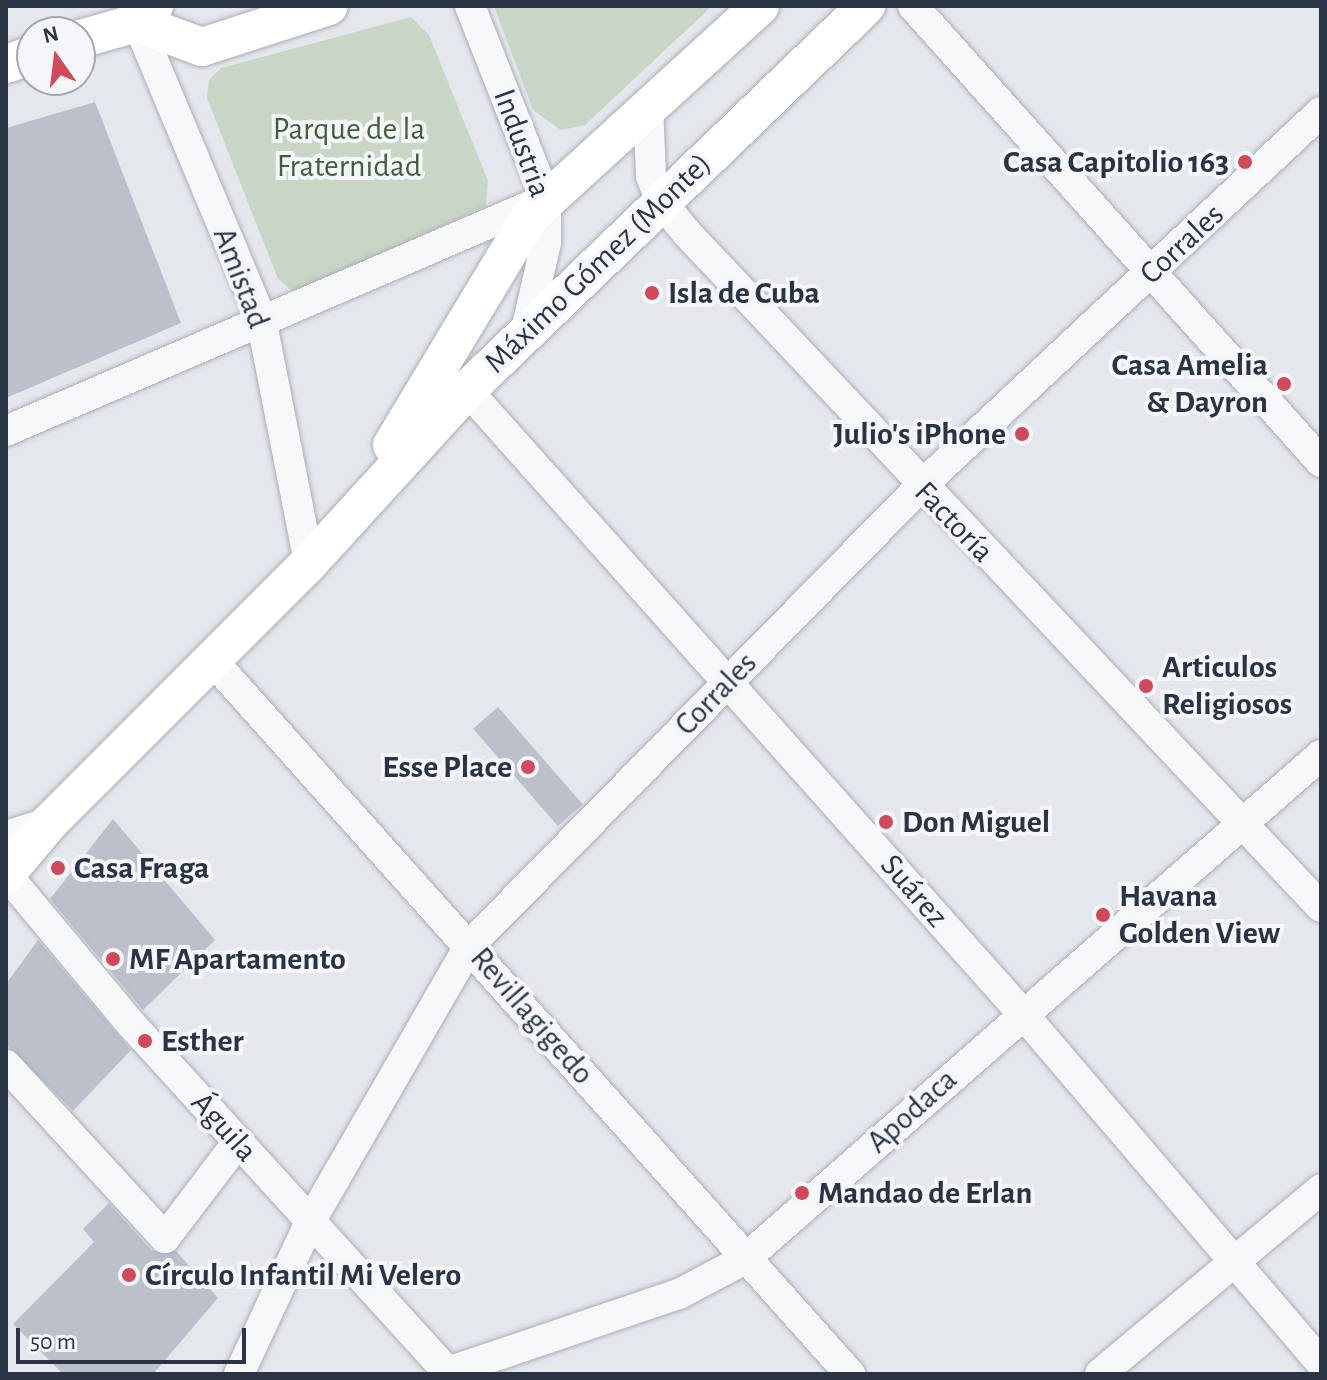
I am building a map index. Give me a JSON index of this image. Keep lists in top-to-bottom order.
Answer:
{
  "streets": {
    "main road": ["Máximo Gómez (Monte)"],
    "street": [
      "Industria",
      "Corrales",
      "Amistad",
      "Factoría",
      "Suárez",
      "Revillagigedo",
      "Apodaca",
      "Águila"
    ]
  },
  "crossings": [
    ["Industria", "Máximo Gómez (Monte)"],
    ["Corrales", "Factoría"],
    ["Corrales", "Suárez"],
    ["Corrales", "Revillagigedo"],
    ["Corrales", "Águila"],
    ["Máximo Gómez (Monte)", "Amistad"],
    ["Máximo Gómez (Monte)", "Factoría"],
    ["Máximo Gómez (Monte)", "Suárez"],
    ["Máximo Gómez (Monte)", "Revillagigedo"],
    ["Máximo Gómez (Monte)", "Águila"],
    ["Factoría", "Apodaca"],
    ["Suárez", "Apodaca"],
    ["Revillagigedo", "Apodaca"],
    ["Apodaca", "Águila"]
  ],
  "parks": ["Parque de la Fraternidad"],
  "places": [
    "Casa Capitolio 163",
    "Isla de Cuba",
    "Casa Amelia & Dayron",
    "Julio's iPhone",
    "Articulos Religiosos",
    "Esse Place",
    "Don Miguel",
    "Casa Fraga",
    "Havana Golden View",
    "MF Apartamento",
    "Esther",
    "Mandao de Erlan",
    "Círculo Infantil Mi Velero"
  ],
  "scale_bar": "50 m",
  "north": "top"
}
